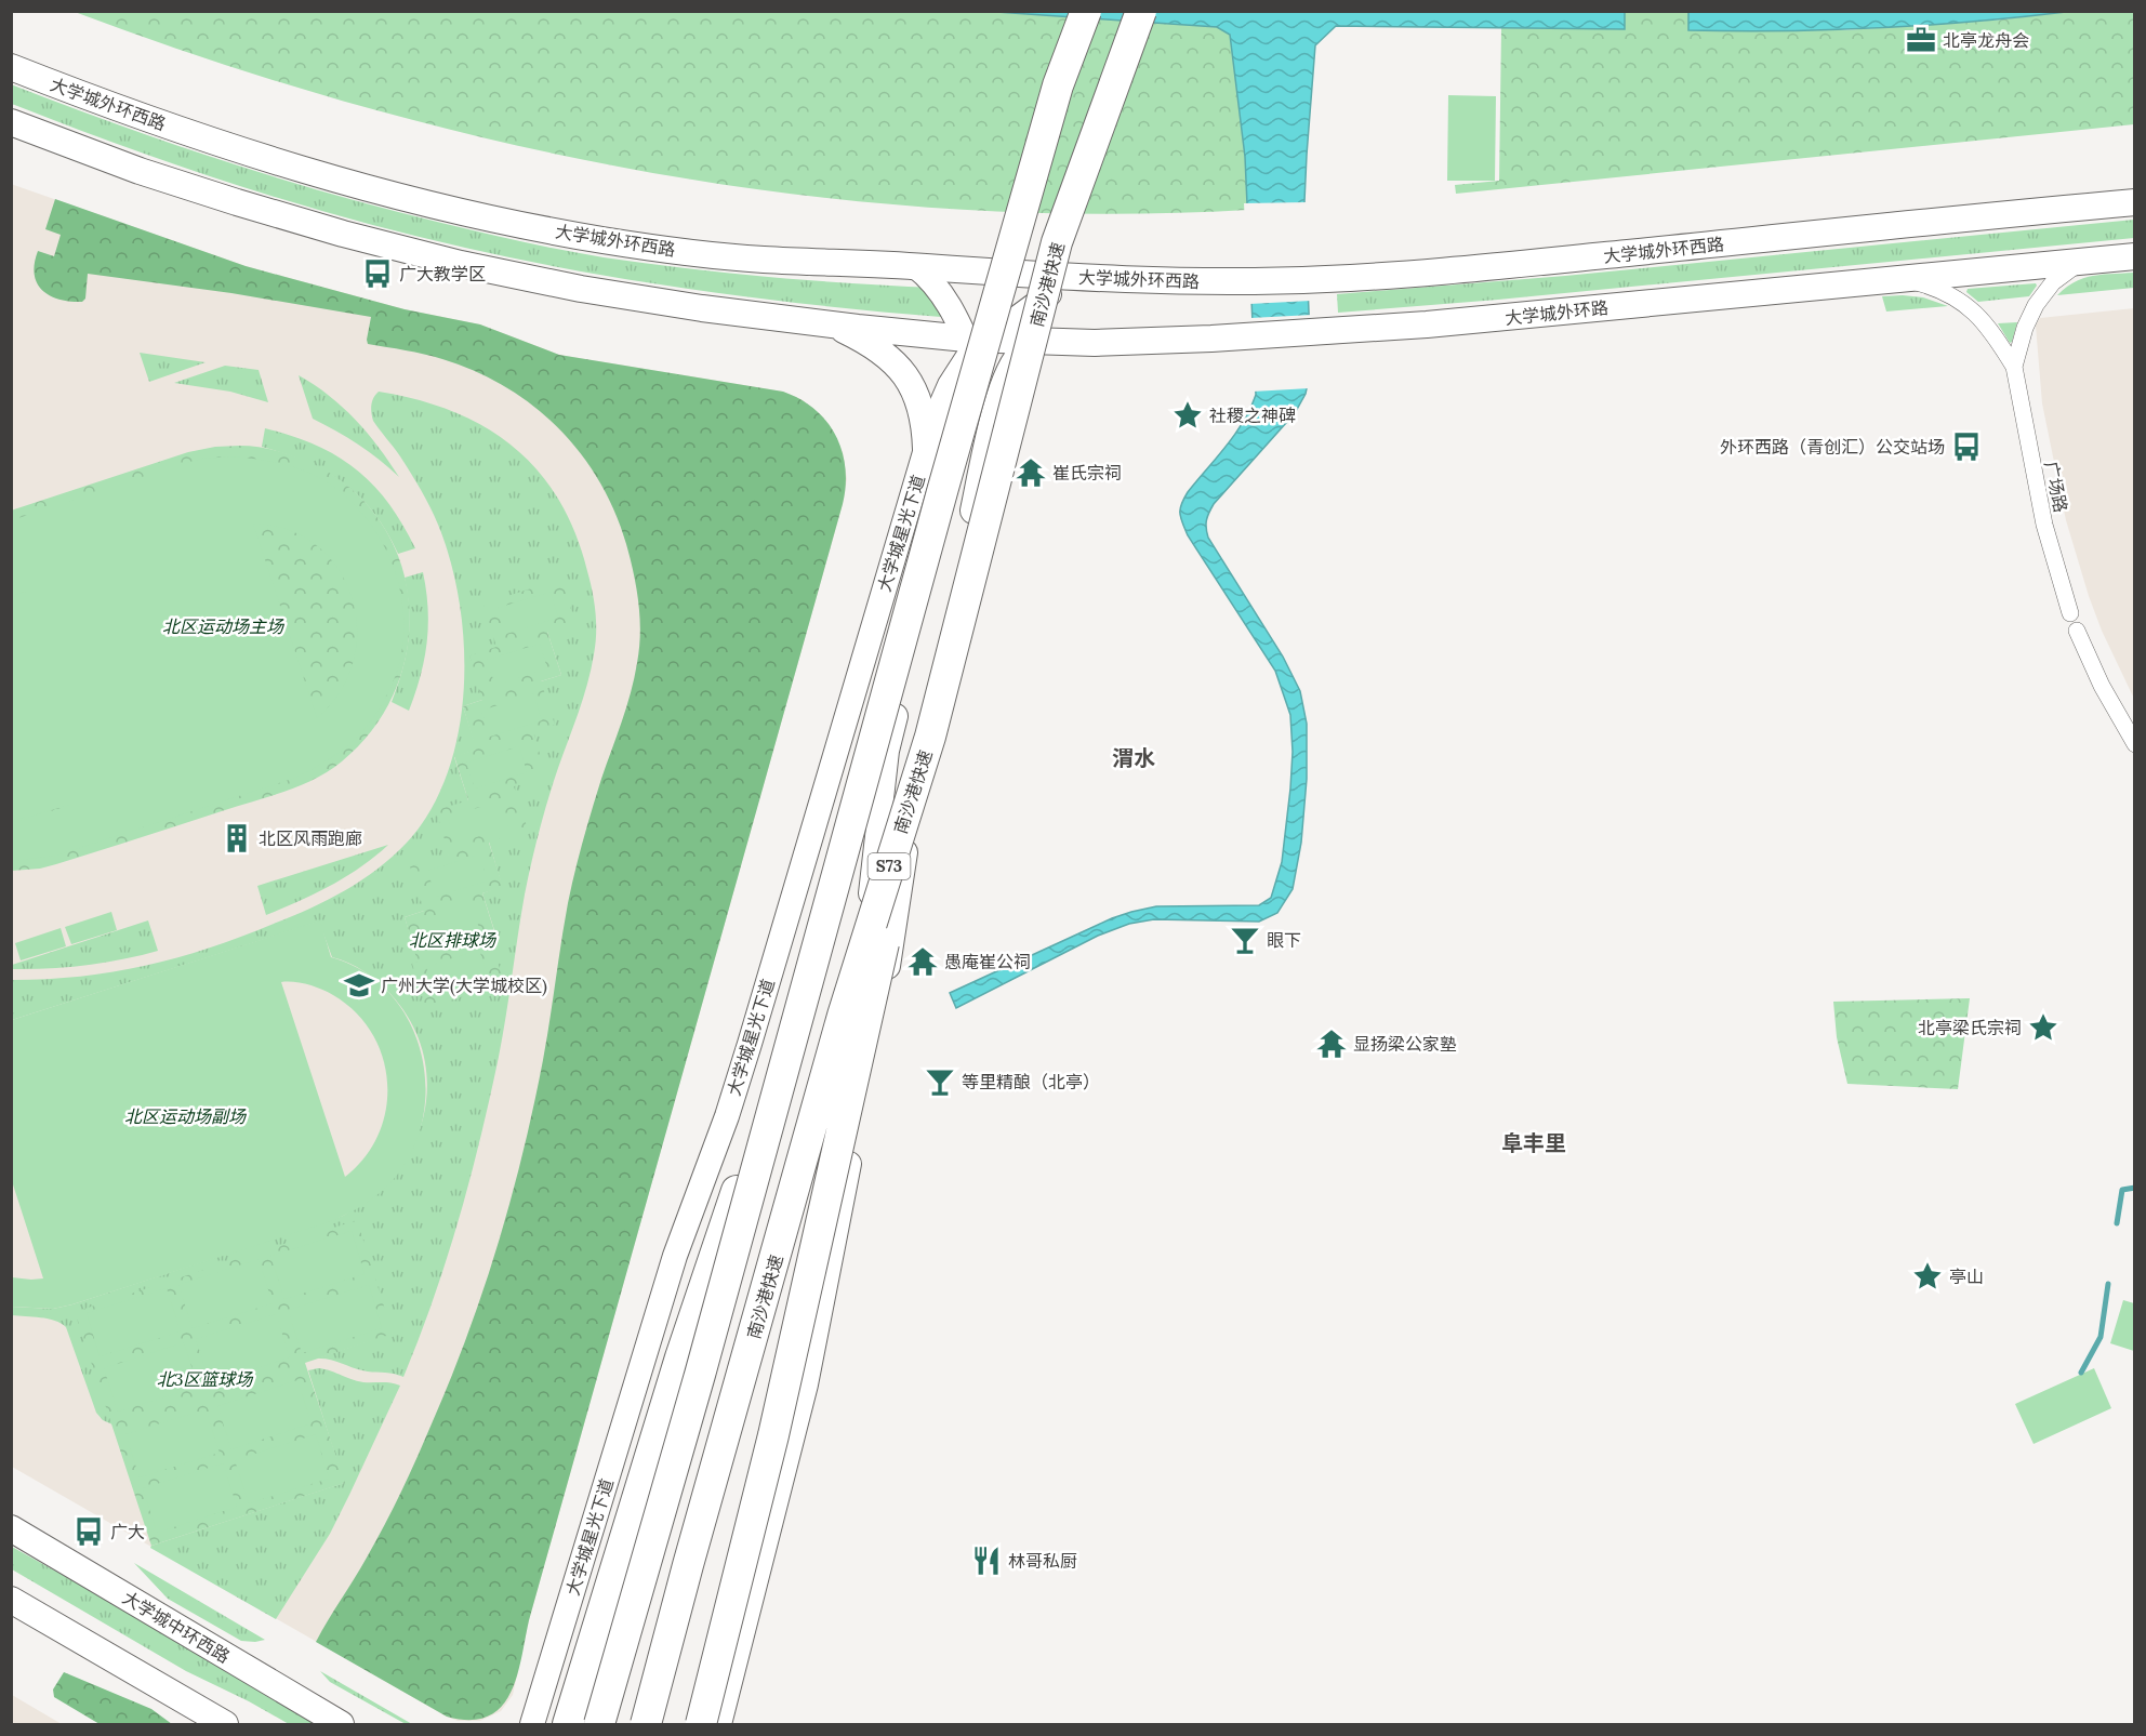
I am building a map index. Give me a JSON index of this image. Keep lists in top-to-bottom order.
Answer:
{
  "streets": {
    "highway": ["南沙港快速", "S73"],
    "main road": [
      "大学城外环西路",
      "大学城外环路",
      "大学城星光下道",
      "大学城中环西路"
    ],
    "street": ["广场路"]
  },
  "crossings": [
    ["大学城外环西路", "大学城星光下道"],
    ["大学城外环路", "广场路"]
  ],
  "districts": ["渭水", "阜丰里"],
  "parks": [
    "北区运动场主场",
    "北区排球场",
    "北区运动场副场",
    "北3区篮球场"
  ],
  "places": {
    "office": ["北亭龙舟会"],
    "bus stop": ["广大教学区", "外环西路（青创汇）公交站场", "广大"],
    "place": ["社稷之神碑", "北亭梁氏宗祠", "亭山"],
    "temple": ["崔氏宗祠", "愚庵崔公祠", "显扬梁公家塾"],
    "building": ["北区风雨跑廊"],
    "bar": ["眼下", "等里精酿（北亭）"],
    "school or university": ["广州大学(大学城校区)"],
    "restaurant": ["林哥私厨"]
  }
}
